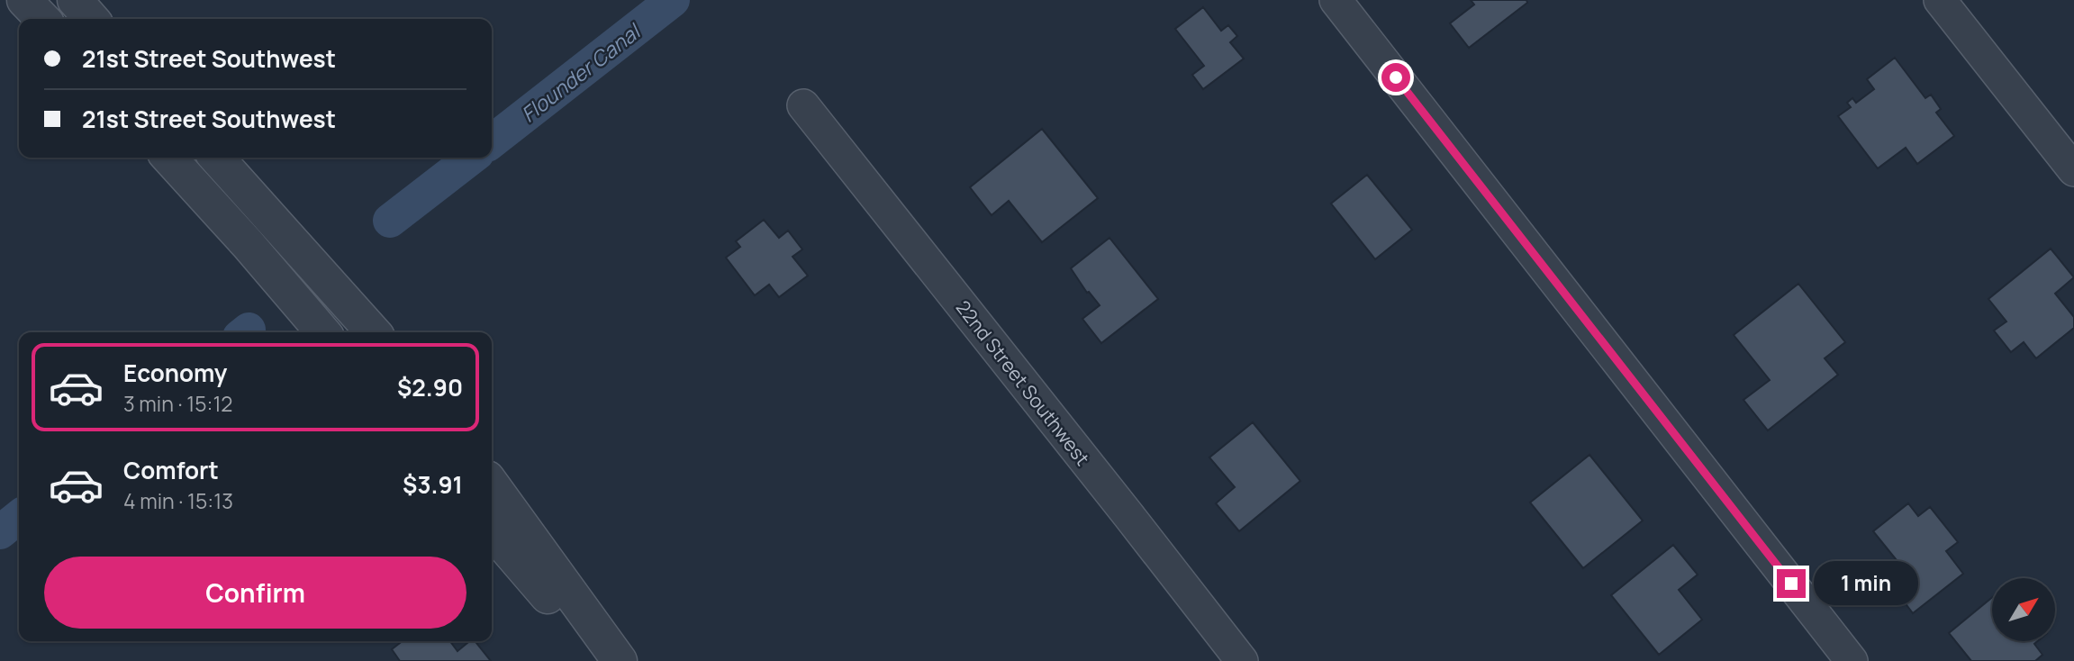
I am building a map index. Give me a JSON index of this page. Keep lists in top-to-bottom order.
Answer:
{
  "streets": {
    "street": ["22nd Street Southwest"]
  },
  "water": ["Flounder Canal"],
  "north": "top right",
  "page": {
    "banner": ["21st Street Southwest", "21st Street Southwest"],
    "list": [
      {
        "name": "Economy",
        "note": "3 min · 15:12",
        "value": "$2.90"
      },
      {
        "name": "Comfort",
        "note": "4 min · 15:13",
        "value": "$3.91"
      }
    ],
    "buttons": "Confirm",
    "bubble": "1 min"
  }
}
